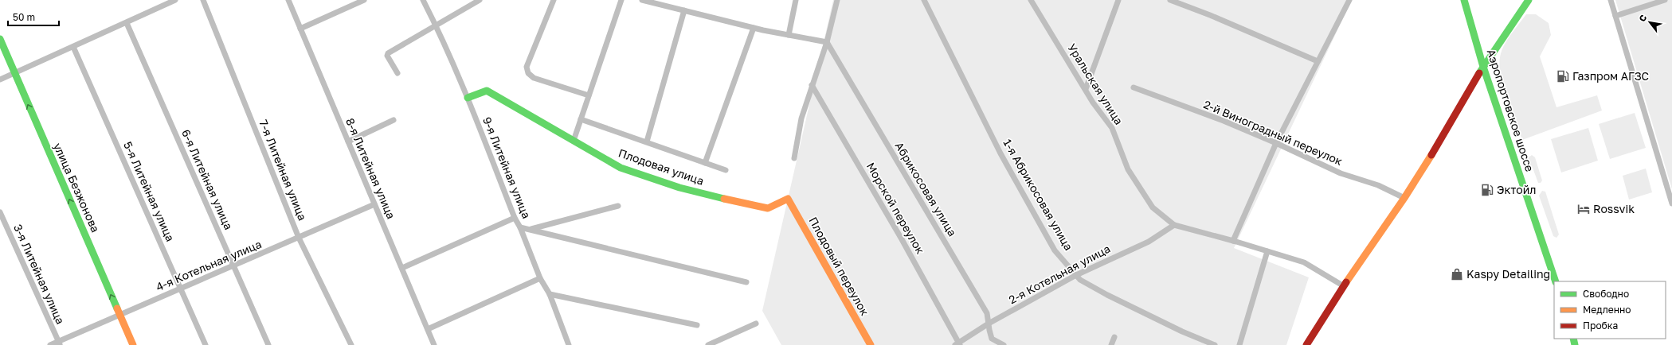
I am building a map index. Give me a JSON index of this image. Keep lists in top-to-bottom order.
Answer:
{
  "streets": {
    "street": [
      "Уральская улица",
      "Аэропортовское шоссе",
      "2-й Виноградный переулок",
      "Плодовая улица",
      "9-я Литейная улица",
      "8-я Литейная улица",
      "7-я Литейная улица",
      "6-я Литейная улица",
      "улица Безжонова",
      "Абрикосовая улица",
      "5-я Литейная улица",
      "1-я Абрикосовая улица",
      "Морской переулок",
      "4-я Котельная улица",
      "Плодовый переулок",
      "3-я Литейная улица",
      "2-я Котельная улица"
    ]
  },
  "crossings": [
    ["Уральская улица", "2-я Котельная улица"],
    ["Плодовая улица", "9-я Литейная улица"],
    ["Плодовая улица", "Плодовый переулок"],
    ["8-я Литейная улица", "4-я Котельная улица"],
    ["7-я Литейная улица", "4-я Котельная улица"],
    ["6-я Литейная улица", "4-я Котельная улица"],
    ["улица Безжонова", "4-я Котельная улица"],
    ["Абрикосовая улица", "2-я Котельная улица"],
    ["5-я Литейная улица", "4-я Котельная улица"],
    ["1-я Абрикосовая улица", "2-я Котельная улица"],
    ["Морской переулок", "2-я Котельная улица"],
    ["4-я Котельная улица", "3-я Литейная улица"]
  ],
  "one_way": ["улица Безжонова"],
  "places": {
    "fuel station": ["Газпром АГЗС", "Эктойл"],
    "hotel": ["Rossvik"],
    "shop": ["Kaspy Detailing"]
  },
  "legend": ["Свободно", "Медленно", "Пробка"],
  "scale_bar": "50 m",
  "north": "top left"
}
